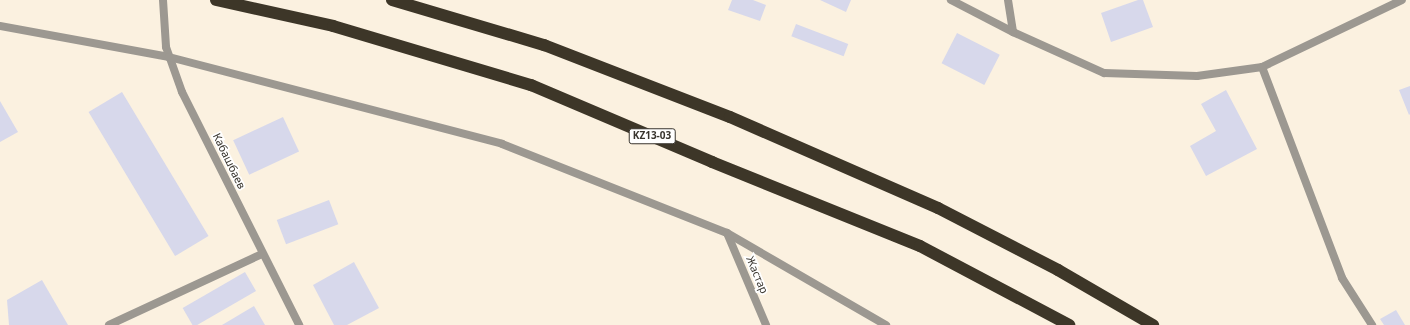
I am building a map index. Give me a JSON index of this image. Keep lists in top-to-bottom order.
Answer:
{
  "streets": {
    "highway": ["KZ13-03"],
    "street": ["Кабашбаев", "Жастар"]
  }
}
